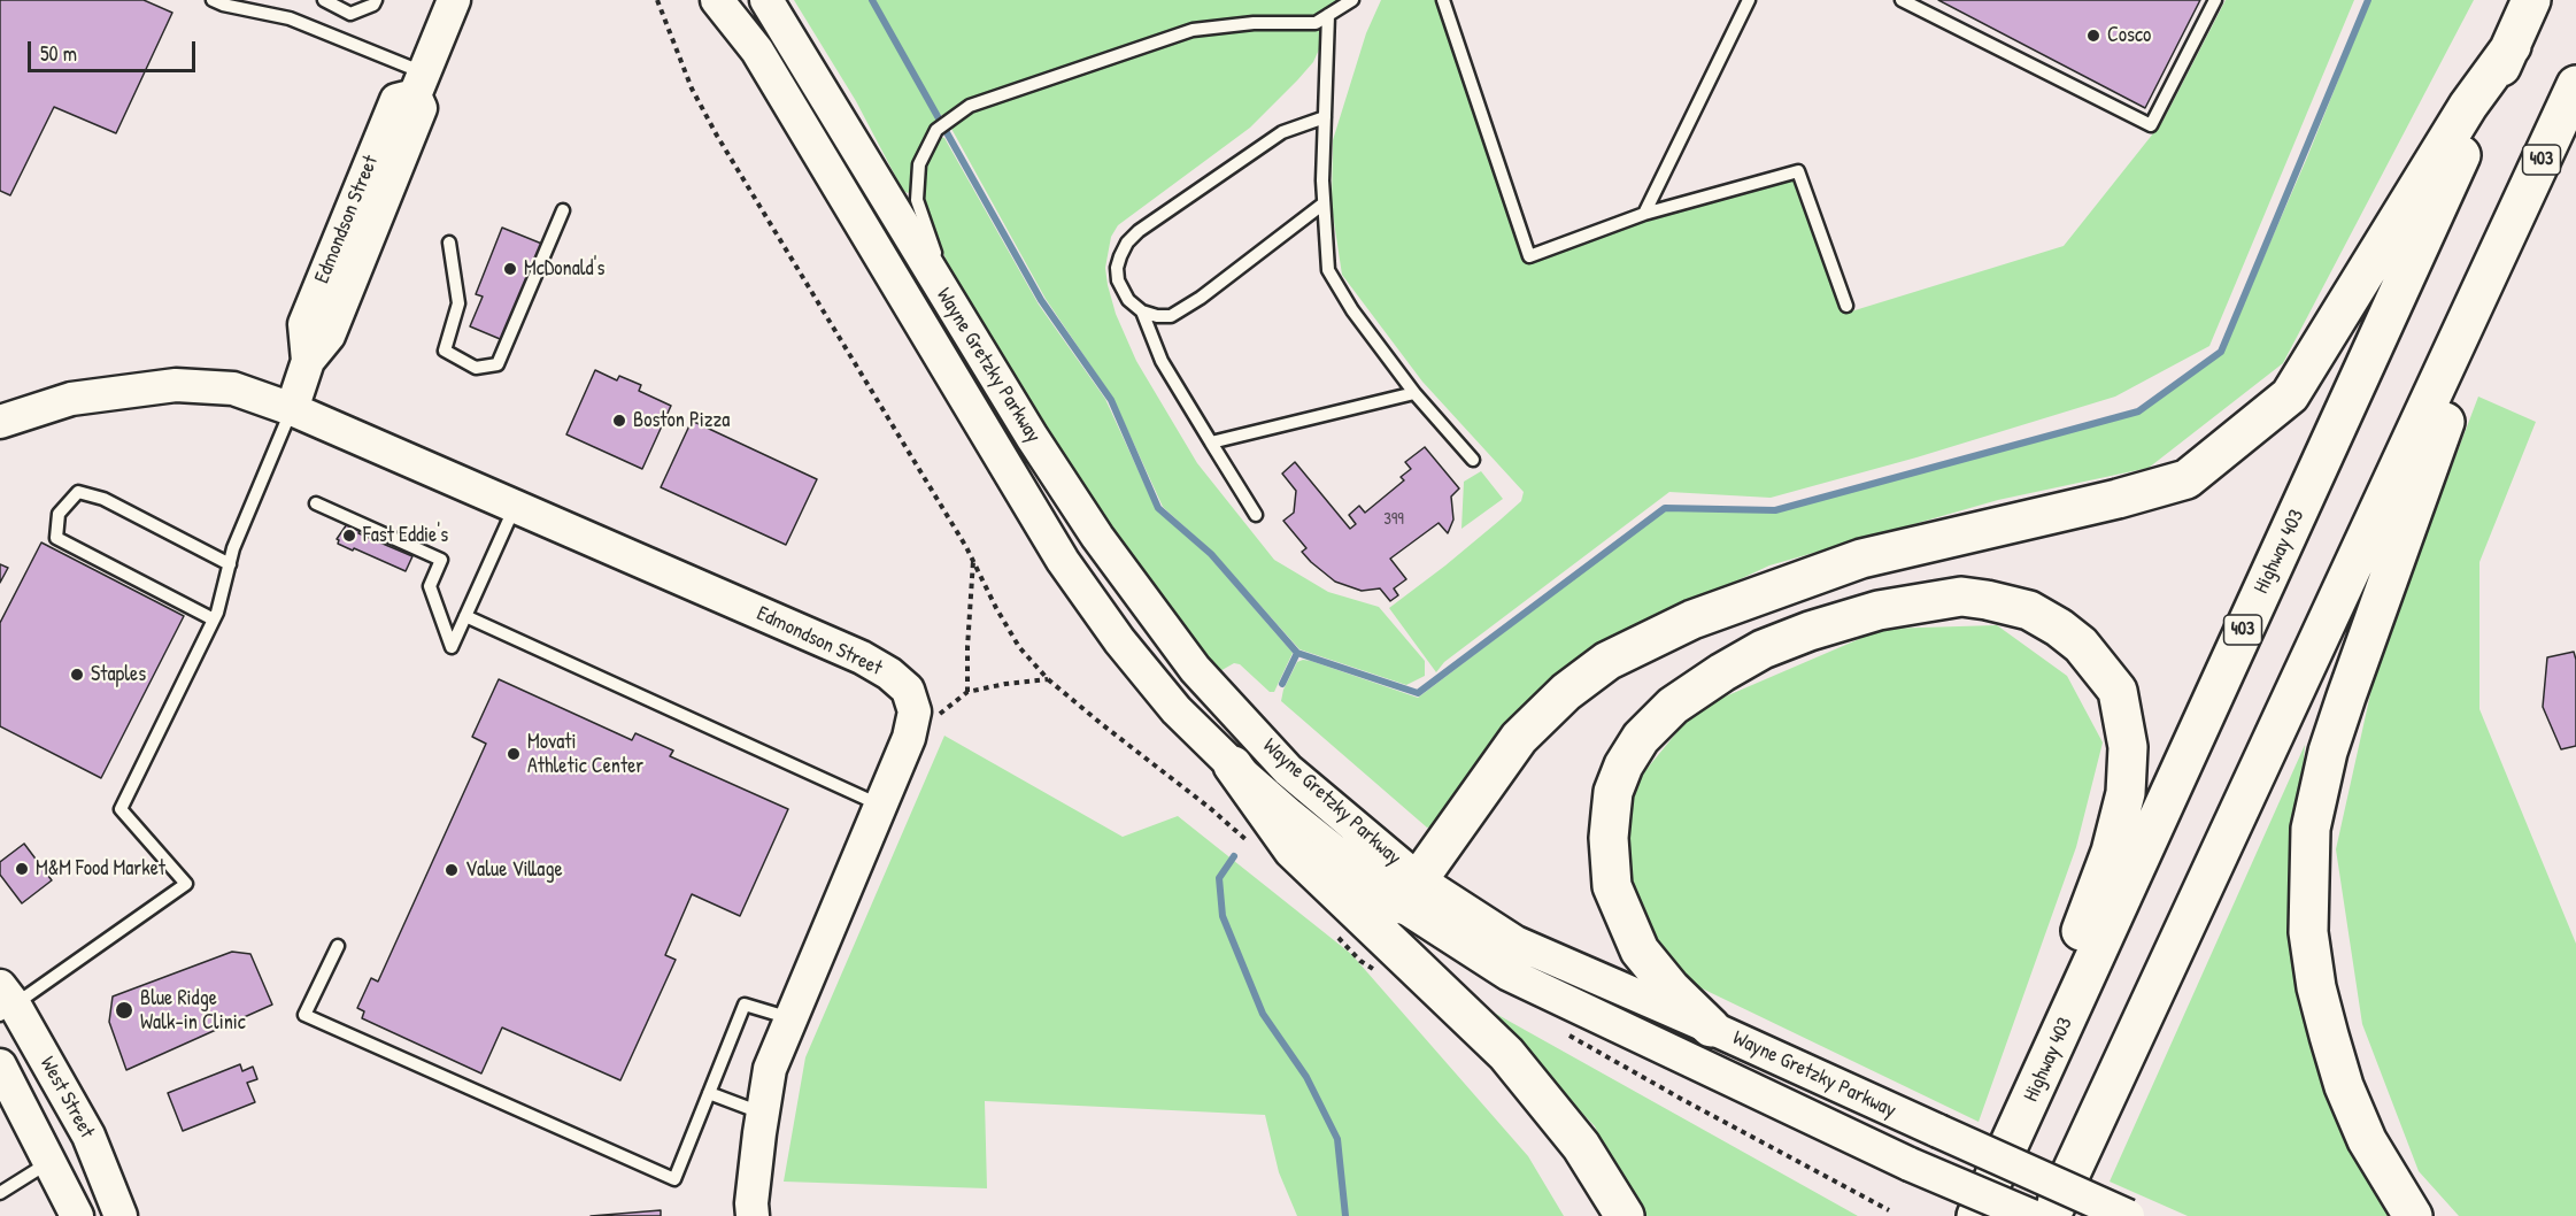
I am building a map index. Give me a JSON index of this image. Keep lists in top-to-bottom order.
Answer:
{
  "streets": {
    "highway": ["403", "Highway 403"],
    "main road": ["Edmondson Street", "Wayne Gretzky Parkway", "West Street"]
  },
  "places": [
    "Cosco",
    "McDonald's",
    "Boston Pizza",
    "Fast Eddie's",
    "Staples",
    "Movati Athletic Center",
    "M&M Food Market",
    "Value Village",
    "Blue Ridge Walk-in Clinic"
  ],
  "house_numbers": ["399"],
  "scale_bar": "50 m"
}
